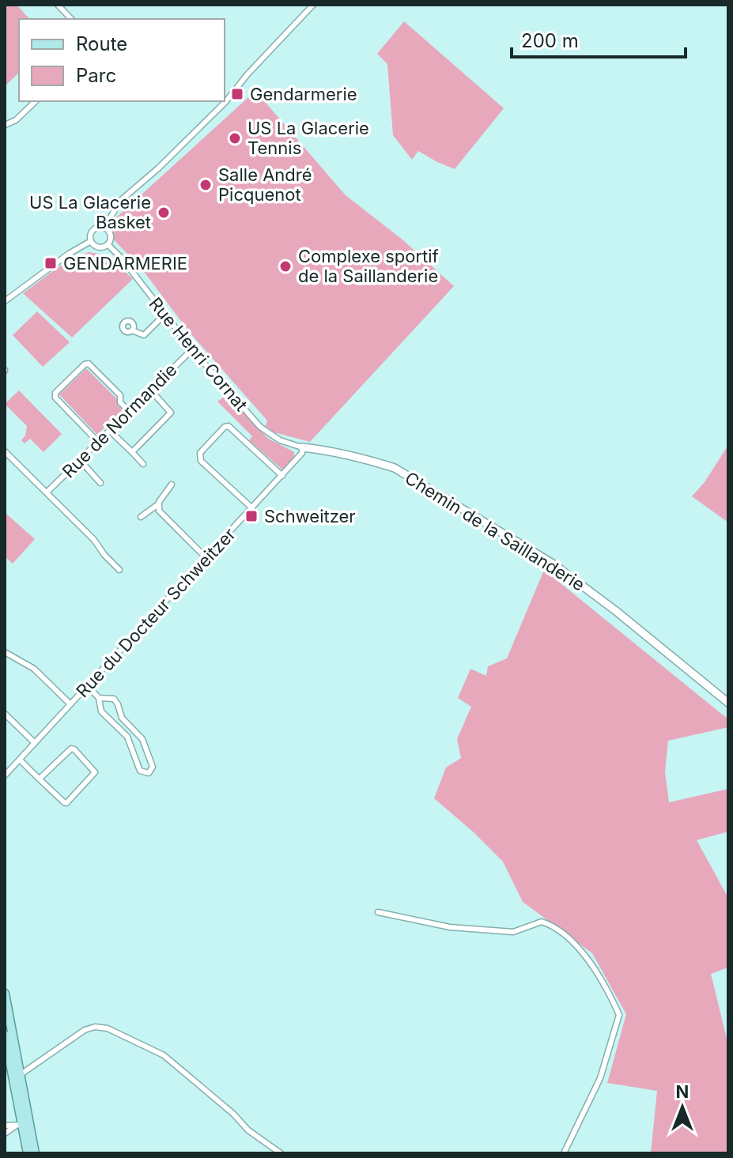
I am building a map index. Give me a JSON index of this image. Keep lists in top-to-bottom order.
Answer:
{
  "streets": {
    "street": [
      "Rue Henri Cornat",
      "Rue de Normandie",
      "Chemin de la Saillanderie",
      "Rue du Docteur Schweitzer"
    ]
  },
  "crossings": [
    ["Rue Henri Cornat", "Rue de Normandie"],
    ["Rue Henri Cornat", "Chemin de la Saillanderie"],
    ["Rue Henri Cornat", "Rue du Docteur Schweitzer"],
    ["Chemin de la Saillanderie", "Rue du Docteur Schweitzer"]
  ],
  "places": {
    "transit": ["Gendarmerie", "GENDARMERIE", "Schweitzer"],
    "other": [
      "US La Glacerie Tennis",
      "Salle André Picquenot",
      "US La Glacerie Basket",
      "Complexe sportif de la Saillanderie"
    ]
  },
  "legend": ["Route", "Parc"],
  "scale_bar": "200 m",
  "north": "top"
}
